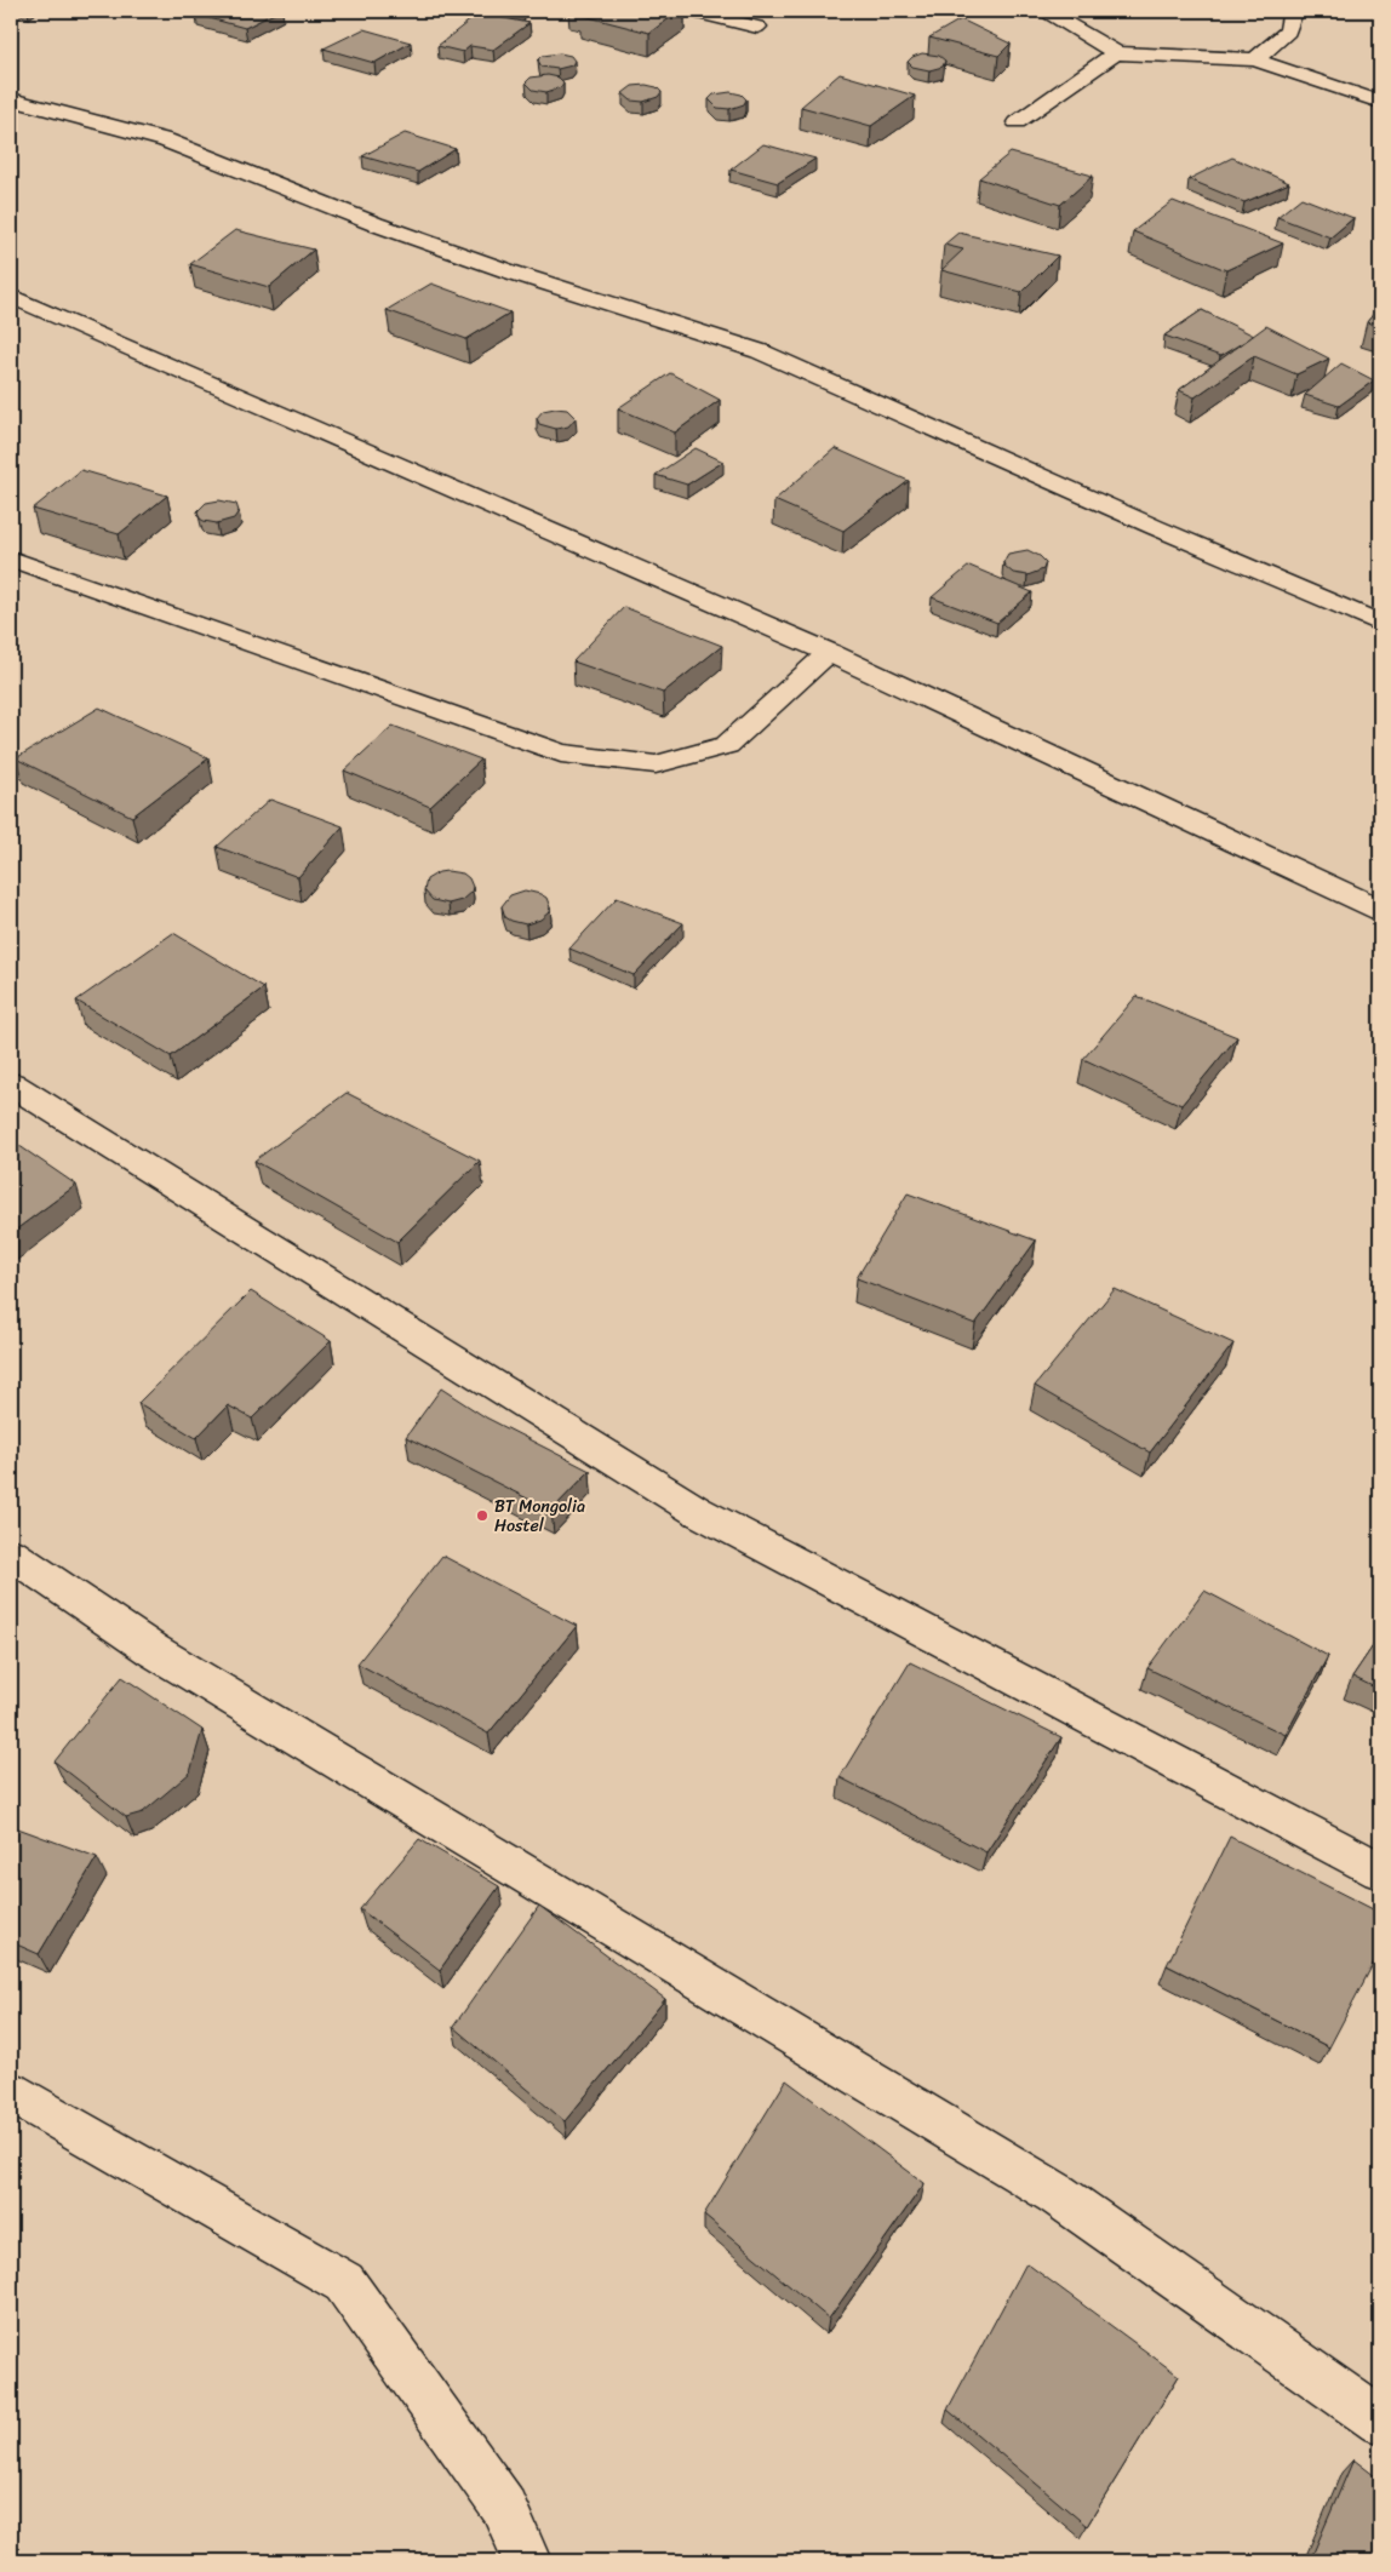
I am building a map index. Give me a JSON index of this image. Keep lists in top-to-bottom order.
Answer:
{
  "places": ["BT Mongolia Hostel"]
}
